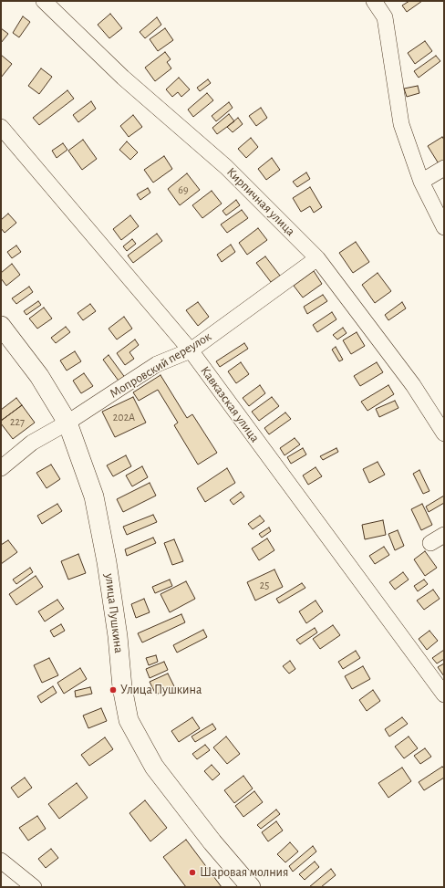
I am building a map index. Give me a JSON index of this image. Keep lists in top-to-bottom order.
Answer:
{
  "streets": {
    "main road": ["улица Пушкина"],
    "street": ["Кирпичная улица", "Мопровский переулок", "Кавказская улица"]
  },
  "crossings": [
    ["Кирпичная улица", "Мопровский переулок"],
    ["Мопровский переулок", "Кавказская улица"],
    ["Мопровский переулок", "улица Пушкина"]
  ],
  "places": ["Улица Пушкина", "Шаровая молния"],
  "house_numbers": [
    "69",
    "202А",
    "227",
    "25"
  ]
}
